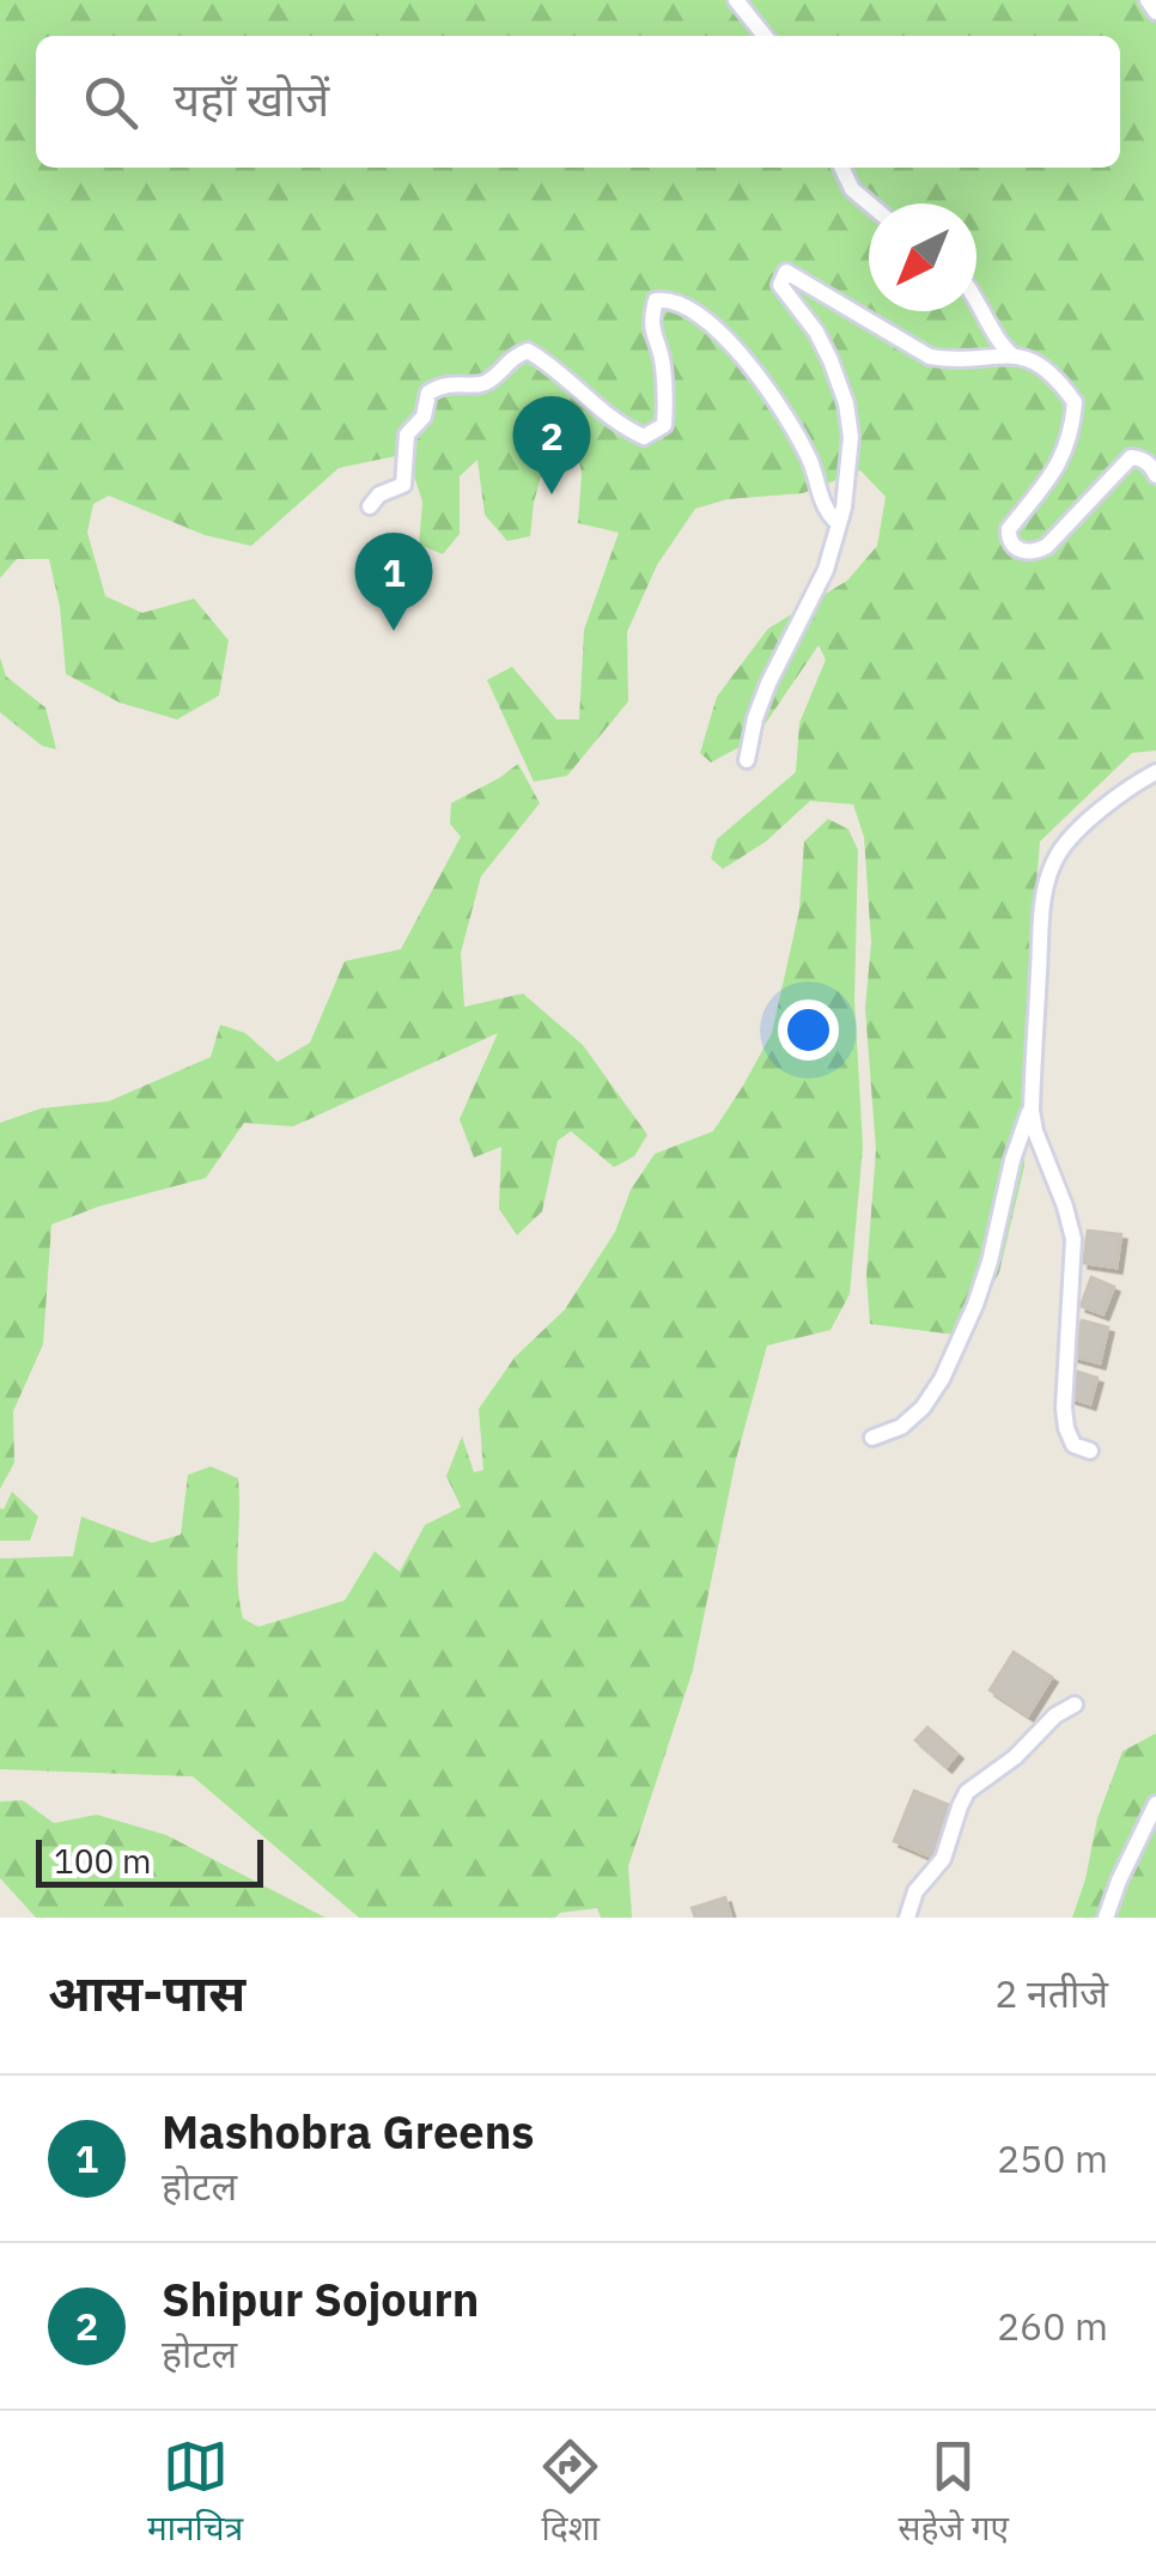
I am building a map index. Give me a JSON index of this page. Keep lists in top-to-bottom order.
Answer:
{
  "scale_bar": "100 m",
  "north": "bottom left",
  "page": {
    "search": "यहाँ खोजें",
    "pins": ["2", "1"],
    "scale": "100 m",
    "heading": ["आस-पास", "2 नतीजे"],
    "list": [
      {
        "mark": "1",
        "name": "Mashobra Greens",
        "note": "होटल",
        "value": "250 m"
      },
      {
        "mark": "2",
        "name": "Shipur Sojourn",
        "note": "होटल",
        "value": "260 m"
      }
    ],
    "nav": ["मानचित्र", "दिशा", "सहेजे गए"]
  }
}
